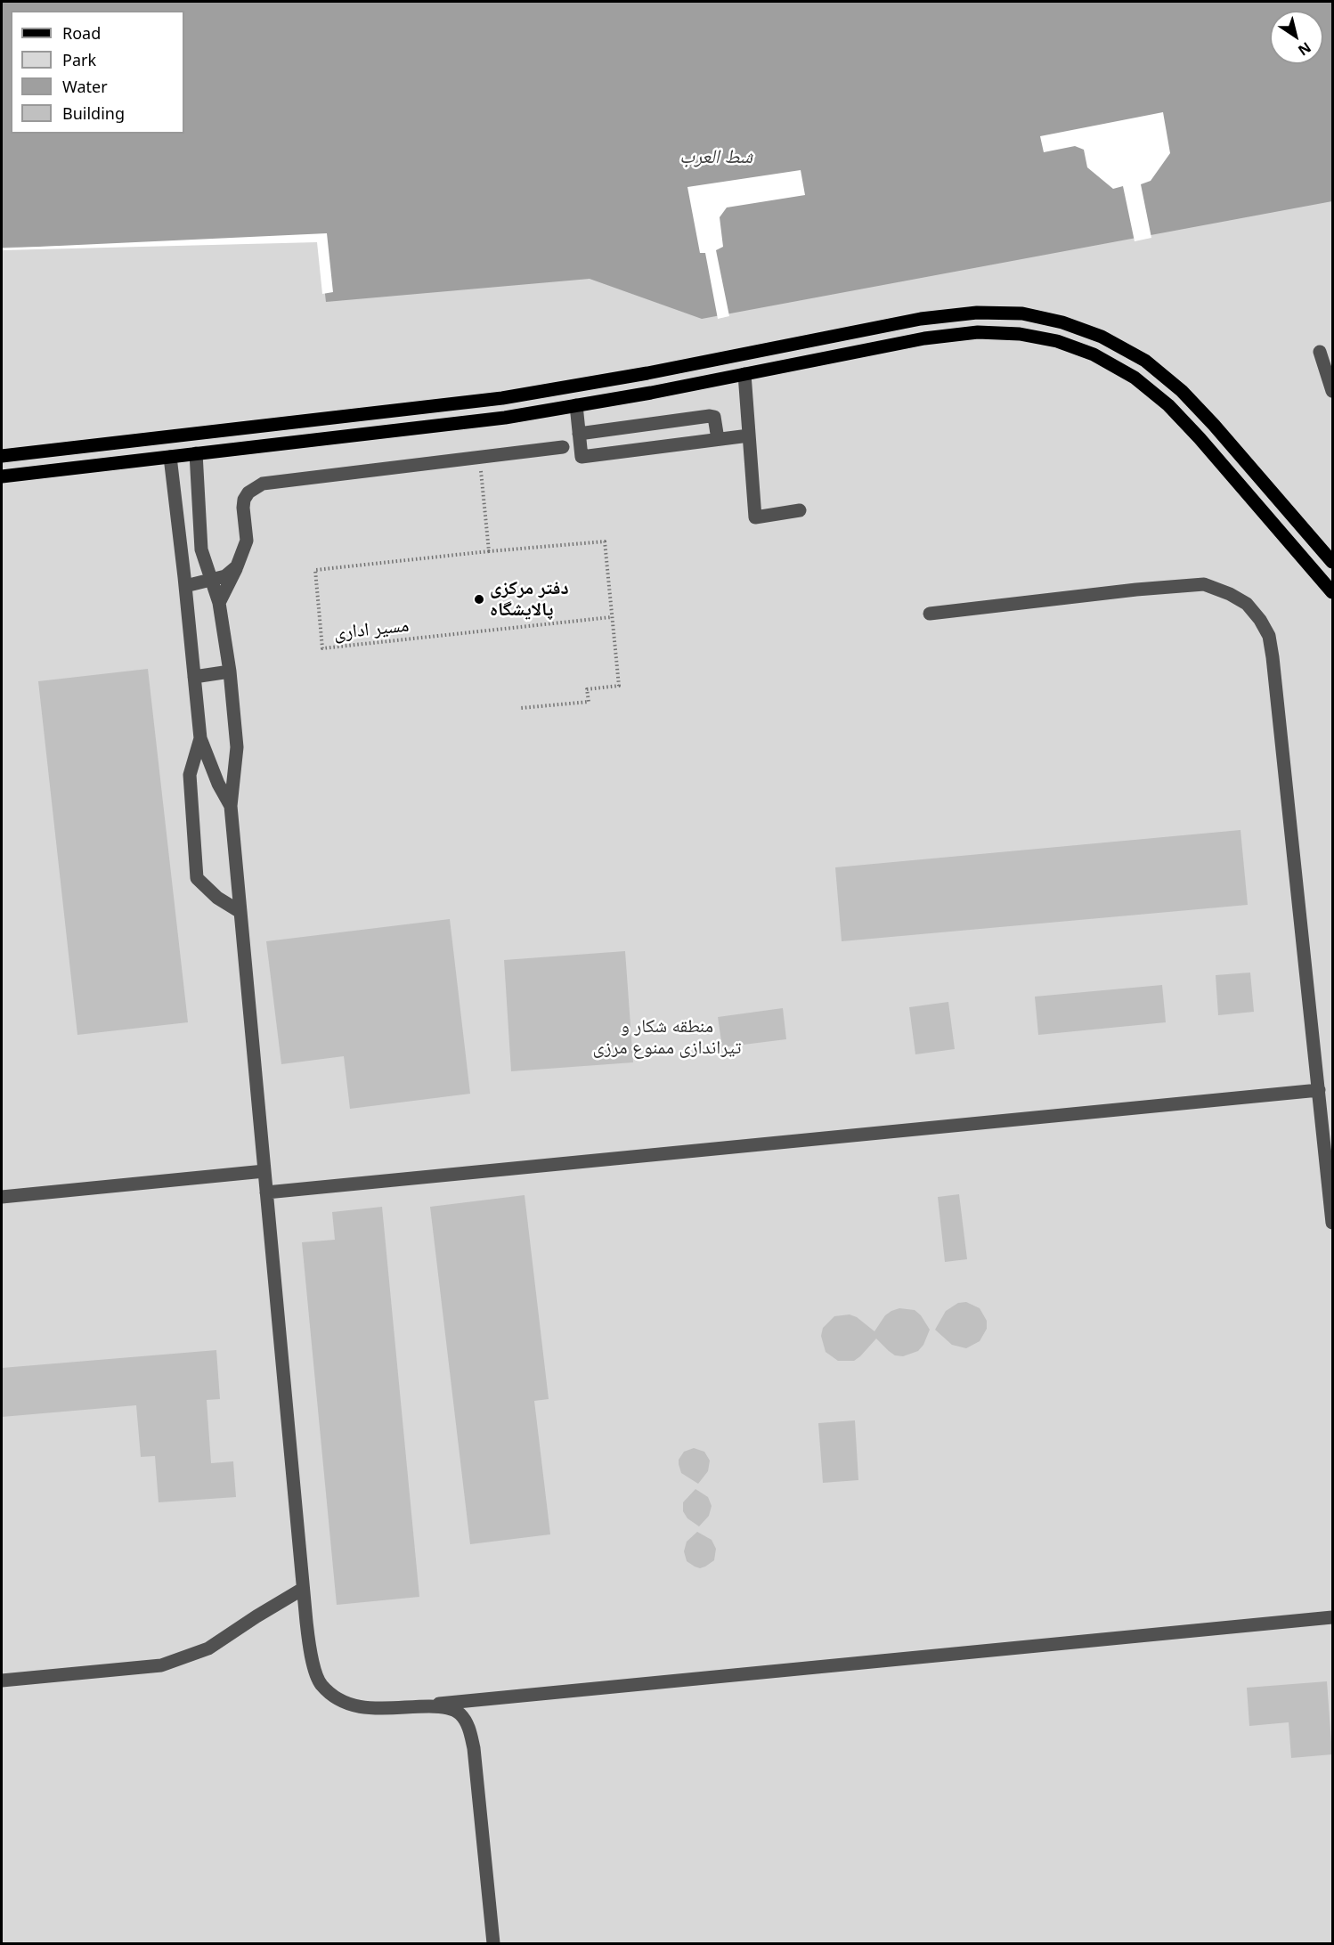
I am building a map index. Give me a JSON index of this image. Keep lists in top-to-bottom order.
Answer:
{
  "streets": {
    "path": ["مسیر اداری"]
  },
  "water": ["شط العرب"],
  "parks": ["منطقه شکار و تیراندازی ممنوع مرزی"],
  "places": ["دفتر مرکزی پالایشگاه"],
  "legend": [
    "Road",
    "Park",
    "Water",
    "Building"
  ],
  "north": "bottom right"
}
